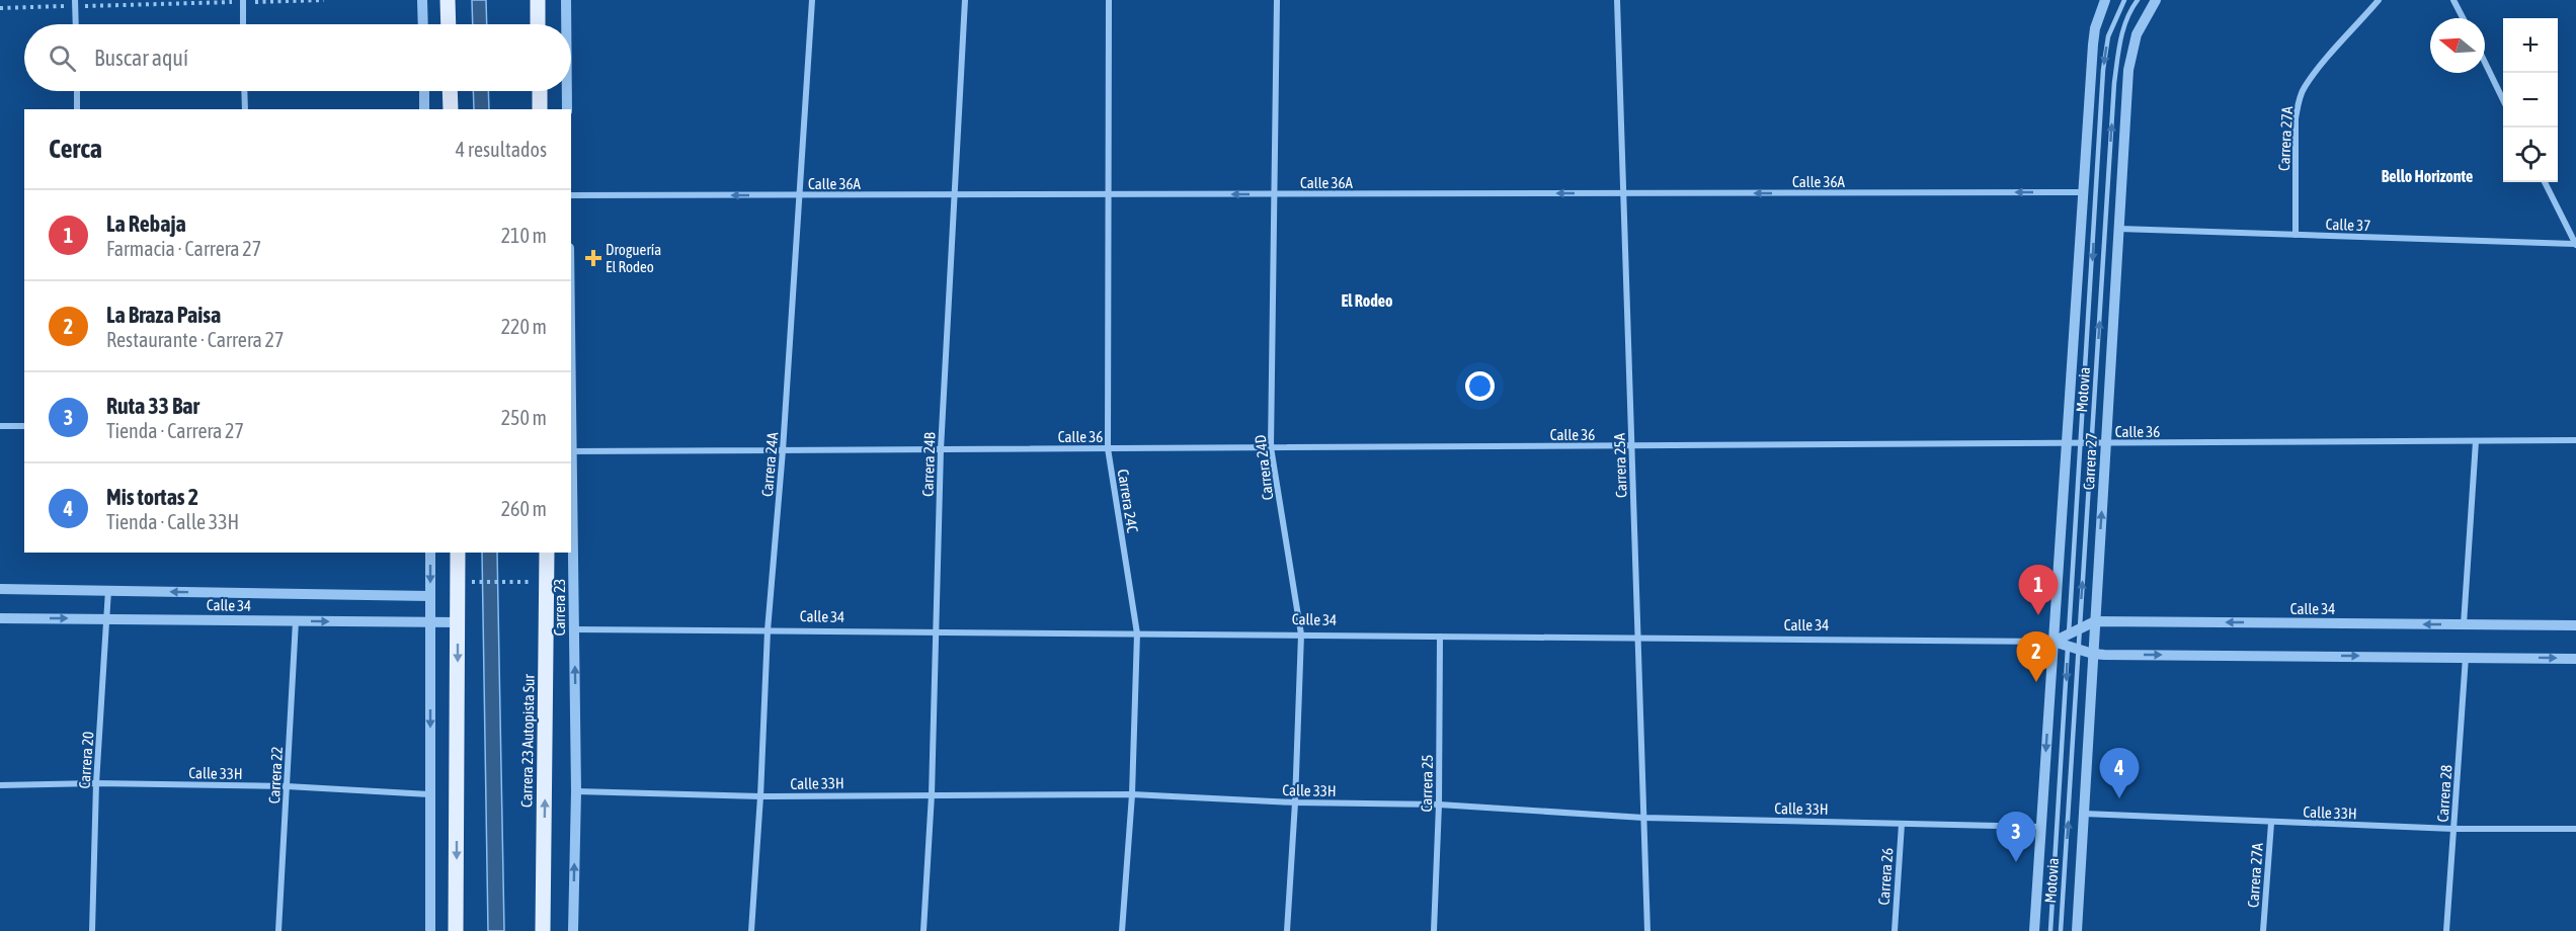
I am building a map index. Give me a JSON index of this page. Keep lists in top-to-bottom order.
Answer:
{
  "streets": {
    "main road": ["Carrera 23 Autopista Sur"],
    "street": [
      "Carrera 27A",
      "Calle 36A",
      "Calle 37",
      "Calle 36",
      "Carrera 27",
      "Carrera 24A",
      "Carrera 24B",
      "Carrera 25A",
      "Carrera 24D",
      "Carrera 24C",
      "Calle 34",
      "Carrera 23",
      "Carrera 20",
      "Calle 33H",
      "Carrera 22",
      "Carrera 25",
      "Carrera 28",
      "Carrera 26"
    ],
    "lane": ["Motovia"]
  },
  "crossings": [
    ["Carrera 27A", "Calle 37"],
    ["Carrera 27A", "Calle 33H"],
    ["Calle 36A", "Carrera 27"],
    ["Calle 36A", "Carrera 24A"],
    ["Calle 36A", "Carrera 24B"],
    ["Calle 36A", "Carrera 25A"],
    ["Calle 36A", "Carrera 24D"],
    ["Calle 36A", "Carrera 24C"],
    ["Calle 37", "Carrera 27"],
    ["Motovia", "Calle 36"],
    ["Motovia", "Calle 34"],
    ["Calle 36", "Carrera 27"],
    ["Calle 36", "Carrera 24A"],
    ["Calle 36", "Carrera 24B"],
    ["Calle 36", "Carrera 25A"],
    ["Calle 36", "Carrera 24D"],
    ["Calle 36", "Carrera 24C"],
    ["Calle 36", "Carrera 23"],
    ["Carrera 27", "Calle 34"],
    ["Carrera 27", "Calle 33H"],
    ["Carrera 24A", "Calle 34"],
    ["Carrera 24A", "Calle 33H"],
    ["Carrera 24B", "Calle 34"],
    ["Carrera 24B", "Calle 33H"],
    ["Carrera 25A", "Calle 34"],
    ["Carrera 25A", "Calle 33H"],
    ["Carrera 24D", "Calle 34"],
    ["Carrera 24D", "Calle 33H"],
    ["Carrera 24C", "Calle 34"],
    ["Carrera 24C", "Calle 33H"],
    ["Calle 34", "Carrera 23"],
    ["Calle 34", "Carrera 20"],
    ["Calle 34", "Carrera 22"],
    ["Calle 34", "Carrera 25"],
    ["Calle 34", "Carrera 28"],
    ["Carrera 23", "Calle 33H"],
    ["Carrera 20", "Calle 33H"],
    ["Calle 33H", "Carrera 22"],
    ["Calle 33H", "Carrera 25"],
    ["Calle 33H", "Carrera 28"],
    ["Calle 33H", "Carrera 26"]
  ],
  "one_way": ["Calle 36A", "Carrera 23"],
  "districts": ["Bello Horizonte", "El Rodeo"],
  "places": {
    "health": ["Droguería El Rodeo"]
  },
  "north": "left",
  "page": {
    "map_buttons": ["+", "−"],
    "search": "Buscar aquí",
    "heading": ["Cerca", "4 resultados"],
    "list": [
      {
        "mark": "1",
        "name": "La Rebaja",
        "note": "Farmacia · Carrera 27",
        "value": "210 m"
      },
      {
        "mark": "2",
        "name": "La Braza Paisa",
        "note": "Restaurante · Carrera 27",
        "value": "220 m"
      },
      {
        "mark": "3",
        "name": "Ruta 33 Bar",
        "note": "Tienda · Carrera 27",
        "value": "250 m"
      },
      {
        "mark": "4",
        "name": "Mis tortas 2",
        "note": "Tienda · Calle 33H",
        "value": "260 m"
      }
    ],
    "pins": [
      "1",
      "2",
      "4",
      "3"
    ]
  }
}
